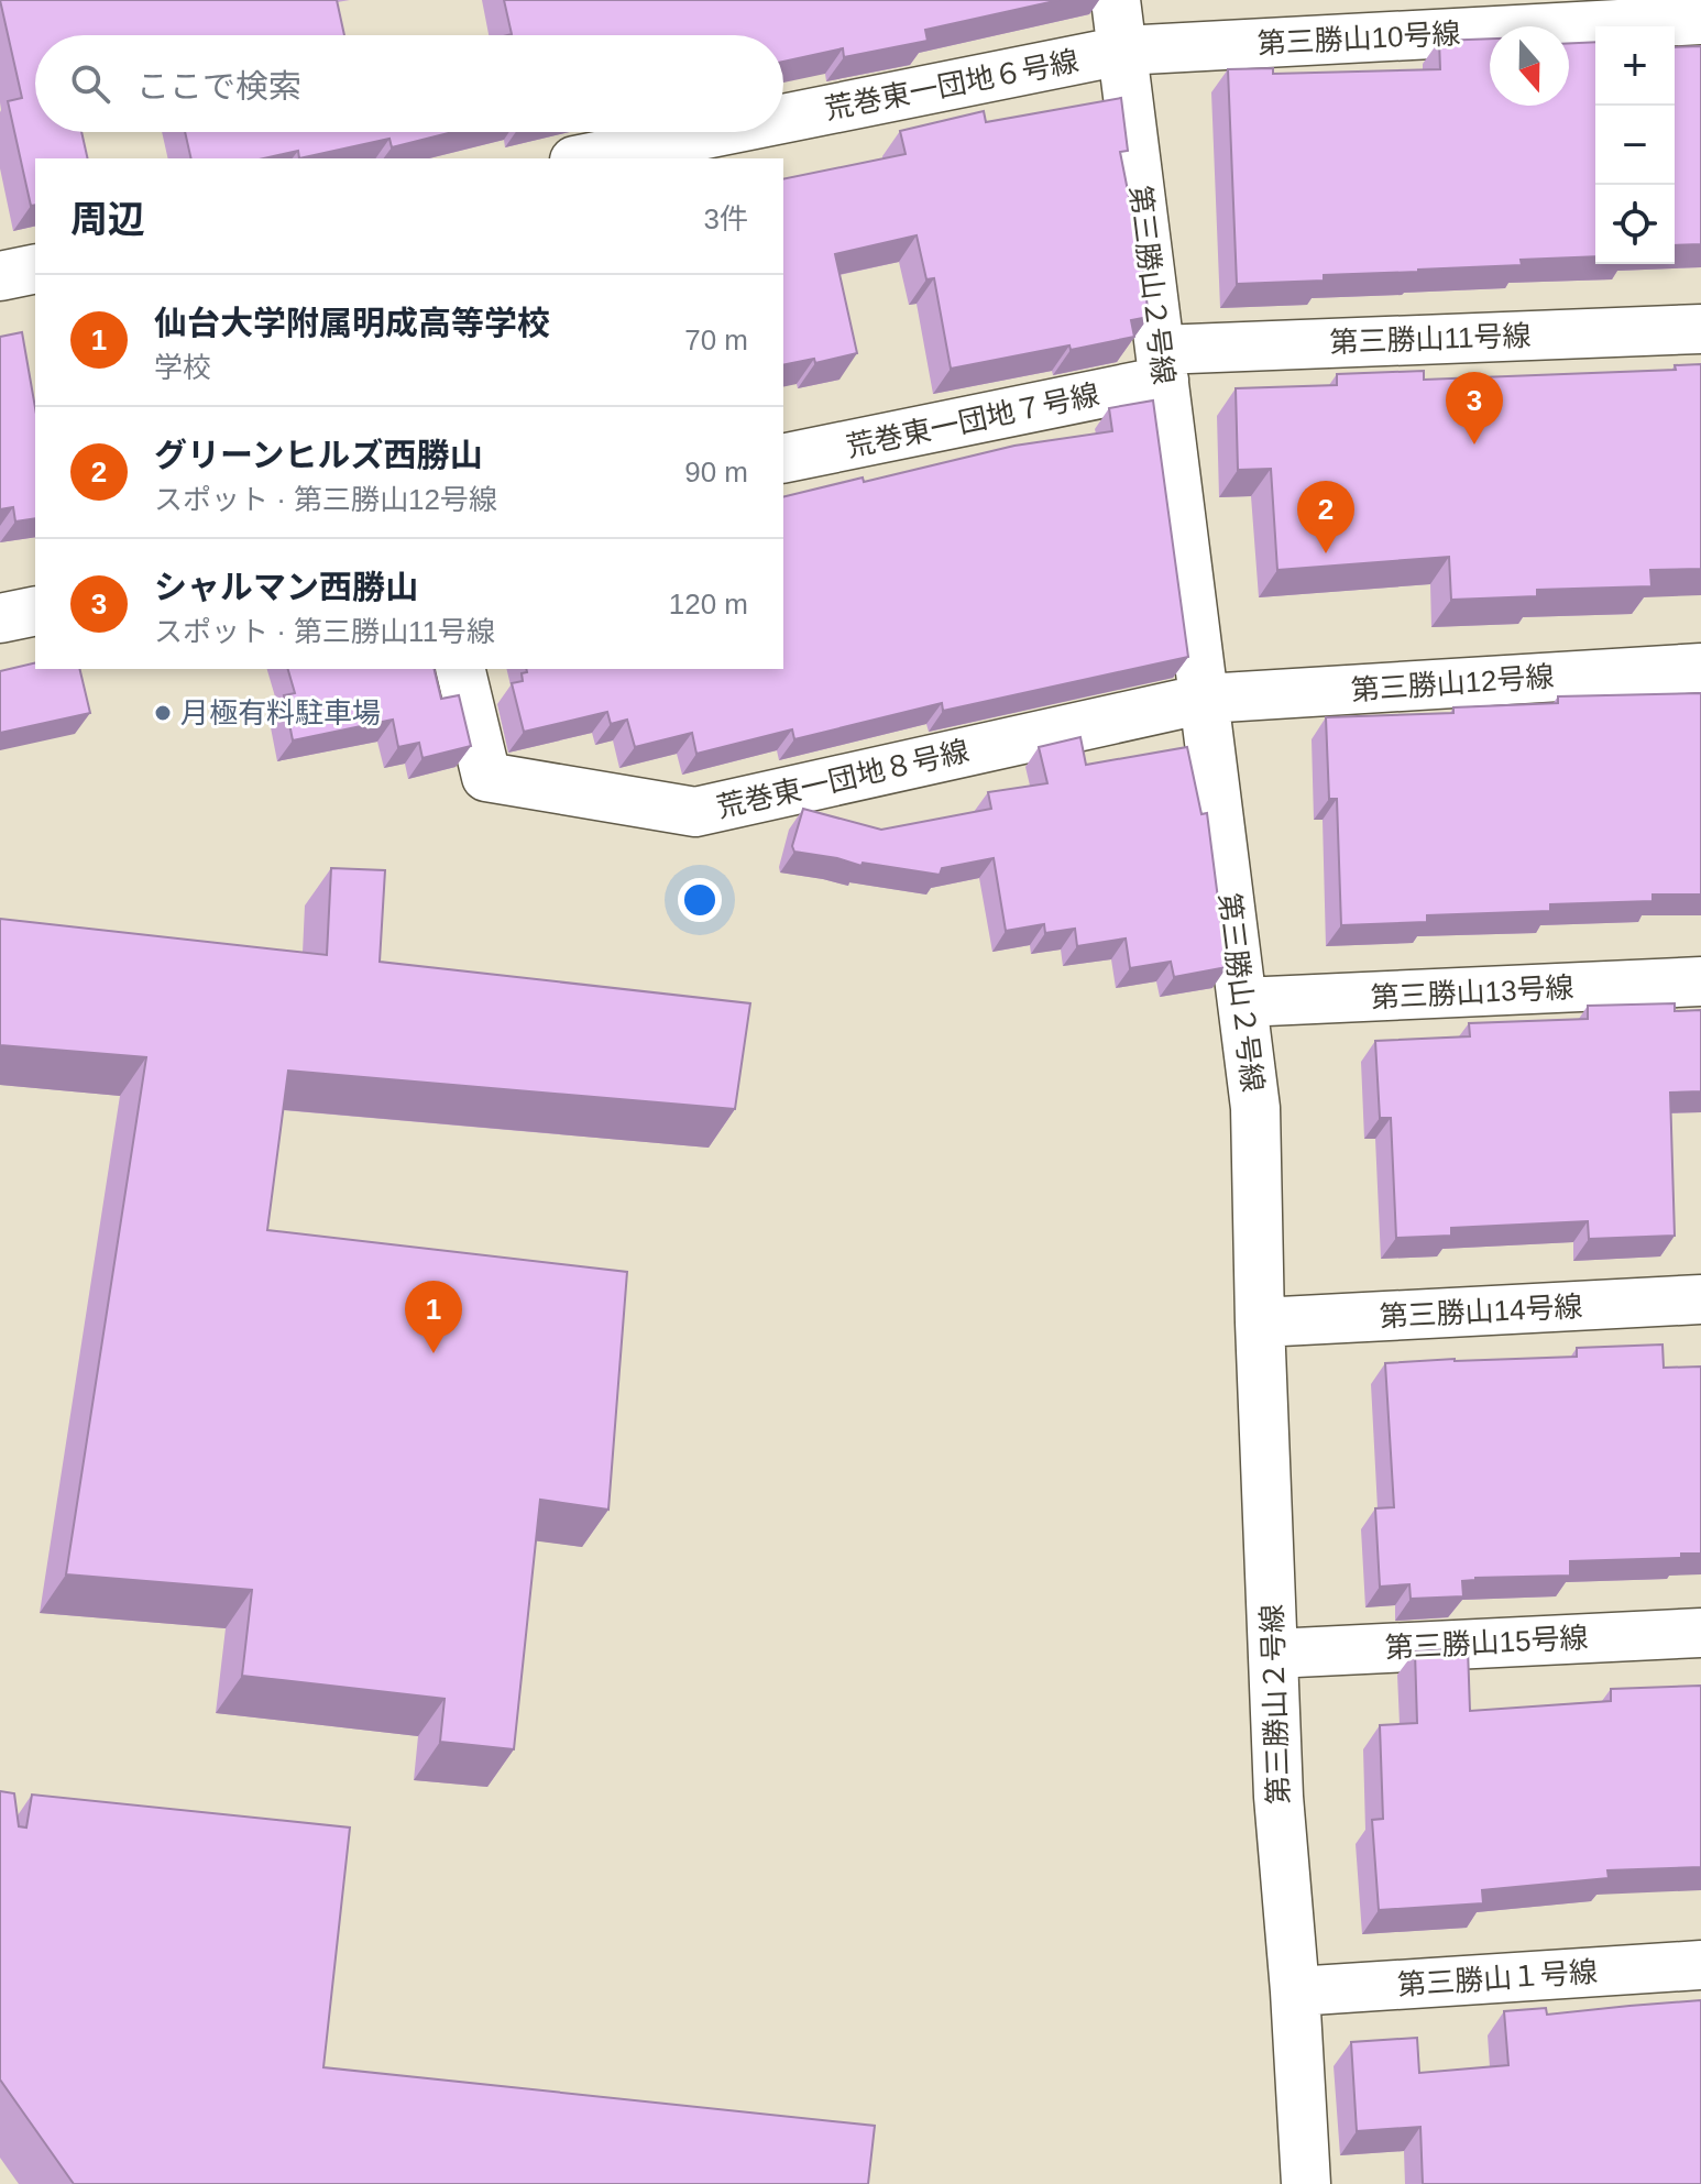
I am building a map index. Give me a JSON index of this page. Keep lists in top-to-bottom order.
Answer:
{
  "streets": {
    "street": [
      "第三勝山10号線",
      "荒巻東一団地６号線",
      "第三勝山２号線",
      "第三勝山11号線",
      "荒巻東一団地７号線",
      "第三勝山12号線",
      "荒巻東一団地８号線",
      "第三勝山13号線",
      "第三勝山14号線",
      "第三勝山15号線",
      "第三勝山１号線"
    ]
  },
  "crossings": [
    ["第三勝山10号線", "荒巻東一団地６号線"],
    ["第三勝山10号線", "第三勝山２号線"],
    ["荒巻東一団地６号線", "第三勝山２号線"],
    ["第三勝山２号線", "第三勝山11号線"],
    ["第三勝山２号線", "荒巻東一団地７号線"],
    ["第三勝山２号線", "第三勝山12号線"],
    ["第三勝山２号線", "荒巻東一団地８号線"],
    ["第三勝山２号線", "第三勝山13号線"],
    ["第三勝山２号線", "第三勝山14号線"],
    ["第三勝山２号線", "第三勝山15号線"],
    ["第三勝山２号線", "第三勝山１号線"],
    ["第三勝山11号線", "荒巻東一団地７号線"],
    ["第三勝山12号線", "荒巻東一団地８号線"]
  ],
  "places": ["月極有料駐車場"],
  "north": "bottom",
  "page": {
    "map_buttons": ["+", "−"],
    "search": "ここで検索",
    "heading": ["周辺", "3件"],
    "list": [
      {
        "mark": "1",
        "name": "仙台大学附属明成高等学校",
        "note": "学校",
        "value": "70 m"
      },
      {
        "mark": "2",
        "name": "グリーンヒルズ西勝山",
        "note": "スポット · 第三勝山12号線",
        "value": "90 m"
      },
      {
        "mark": "3",
        "name": "シャルマン西勝山",
        "note": "スポット · 第三勝山11号線",
        "value": "120 m"
      }
    ],
    "pins": ["3", "2", "1"]
  }
}
